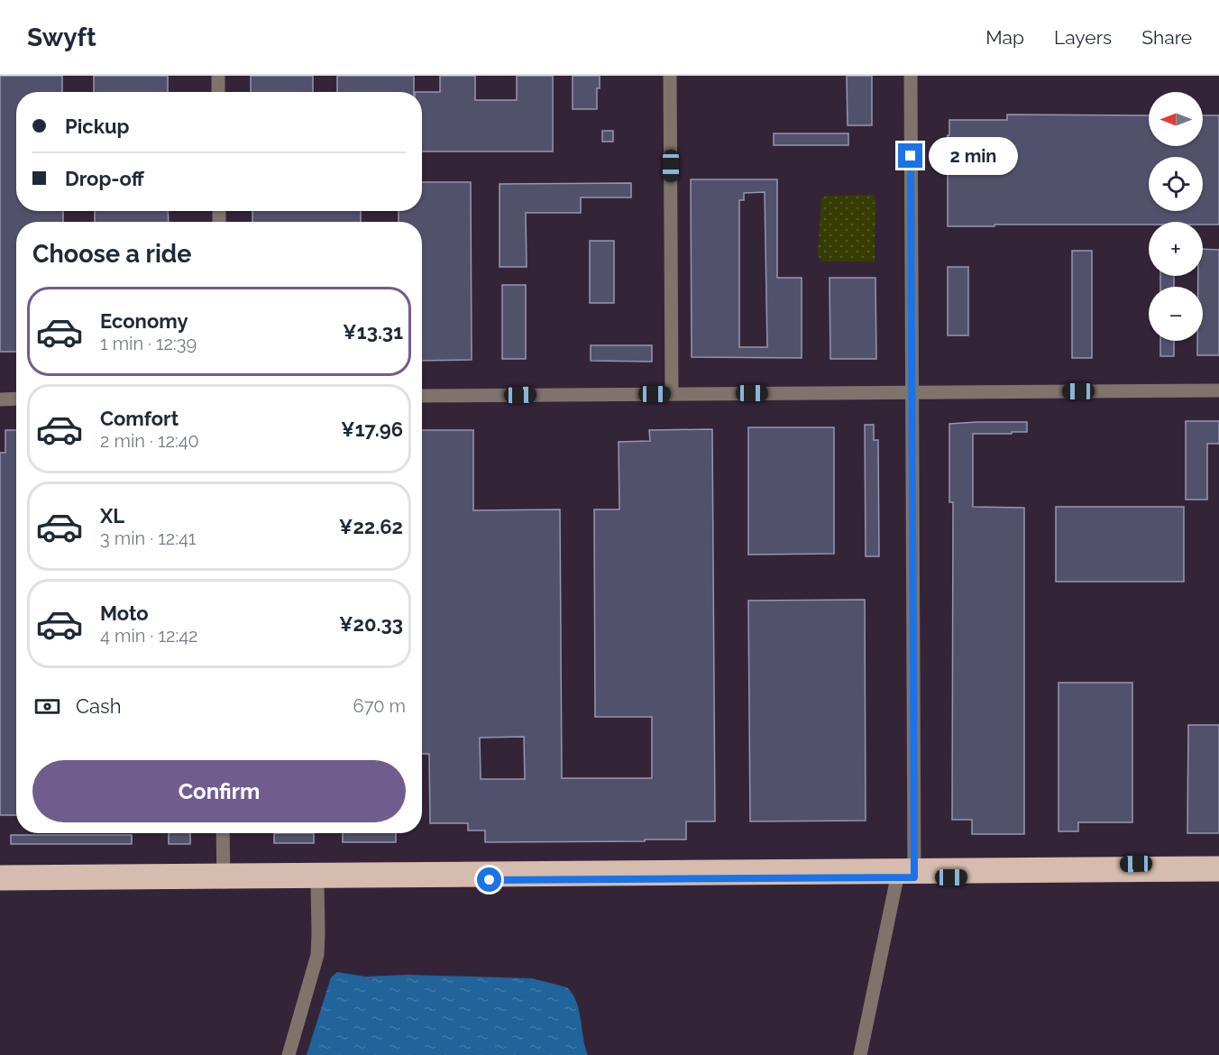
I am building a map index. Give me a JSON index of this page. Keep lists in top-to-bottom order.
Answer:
{
  "north": "left",
  "page": {
    "header": "Swyft",
    "nav": ["Map", "Layers", "Share"],
    "map_buttons": ["+", "−"],
    "banner": ["Pickup", "Drop-off"],
    "bubble": "2 min",
    "heading": "Choose a ride",
    "list": [
      {
        "name": "Economy",
        "note": "1 min · 12:39",
        "value": "¥13.31"
      },
      {
        "name": "Comfort",
        "note": "2 min · 12:40",
        "value": "¥17.96"
      },
      {
        "name": "XL",
        "note": "3 min · 12:41",
        "value": "¥22.62"
      },
      {
        "name": "Moto",
        "note": "4 min · 12:42",
        "value": "¥20.33"
      }
    ],
    "pay": ["Cash", "670 m"],
    "buttons": "Confirm"
  }
}
